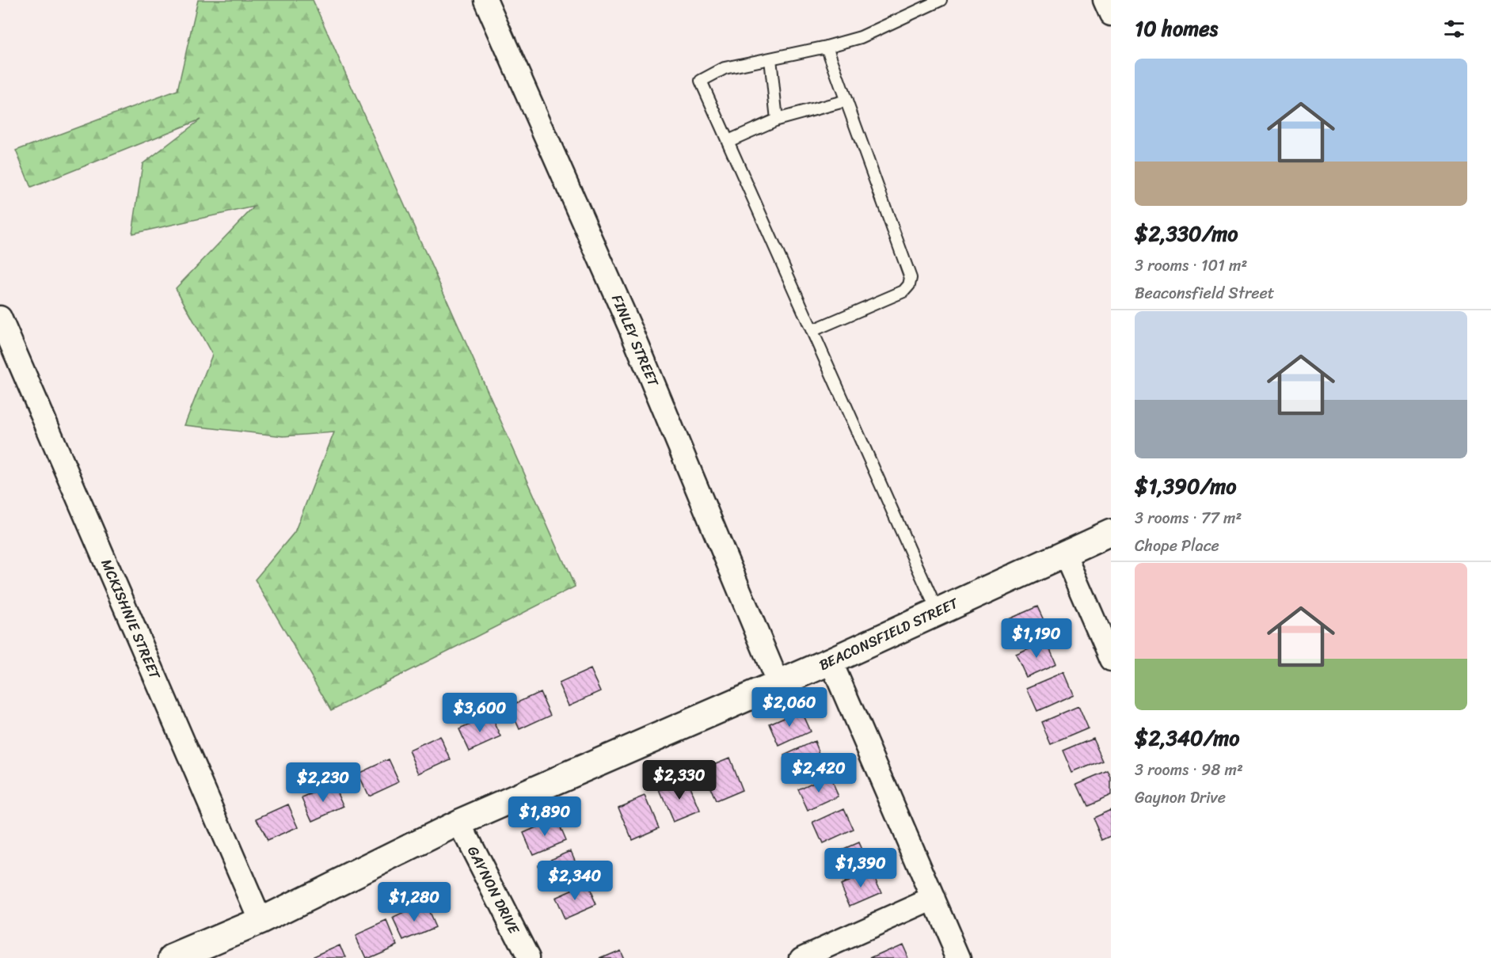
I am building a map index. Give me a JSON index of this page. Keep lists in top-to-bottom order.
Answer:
{
  "streets": {
    "street": [
      "FINLEY STREET",
      "MCKISHNIE STREET",
      "BEACONSFIELD STREET",
      "GAYNON DRIVE"
    ]
  },
  "crossings": [
    ["FINLEY STREET", "BEACONSFIELD STREET"],
    ["MCKISHNIE STREET", "BEACONSFIELD STREET"],
    ["BEACONSFIELD STREET", "GAYNON DRIVE"]
  ],
  "page": {
    "heading": "10 homes",
    "list": [
      {
        "name": "$2,330/mo",
        "note": "3 rooms · 101 m² · Beaconsfield Street"
      },
      {
        "name": "$1,390/mo",
        "note": "3 rooms · 77 m² · Chope Place"
      },
      {
        "name": "$2,340/mo",
        "note": "3 rooms · 98 m² · Gaynon Drive"
      }
    ],
    "price": [
      "$1,190",
      "$2,060",
      "$3,600",
      "$2,420",
      "$2,330",
      "$2,230",
      "$1,890",
      "$1,390",
      "$2,340",
      "$1,280"
    ]
  }
}
